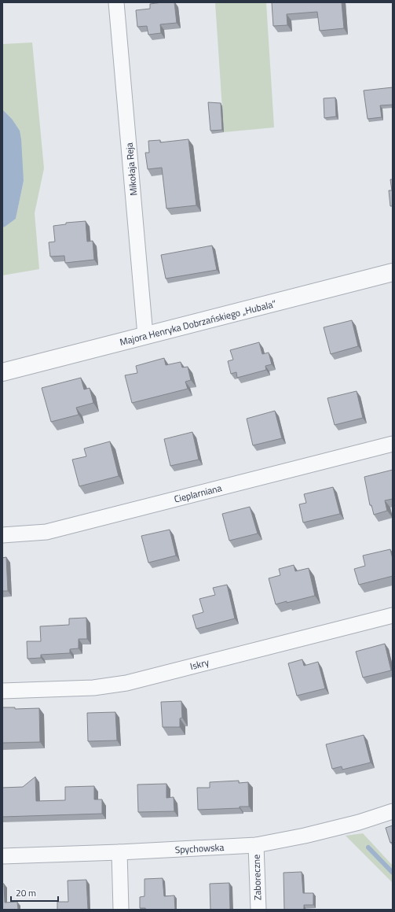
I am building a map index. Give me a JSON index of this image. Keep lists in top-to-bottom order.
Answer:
{
  "streets": {
    "street": [
      "Mikołaja Reja",
      "Majora Henryka Dobrzańskiego „Hubala”",
      "Cieplarniana",
      "Iskry",
      "Spychowska",
      "Zaboreczne"
    ]
  },
  "crossings": [
    ["Mikołaja Reja", "Majora Henryka Dobrzańskiego „Hubala”"],
    ["Spychowska", "Zaboreczne"]
  ],
  "scale_bar": "20 m"
}
